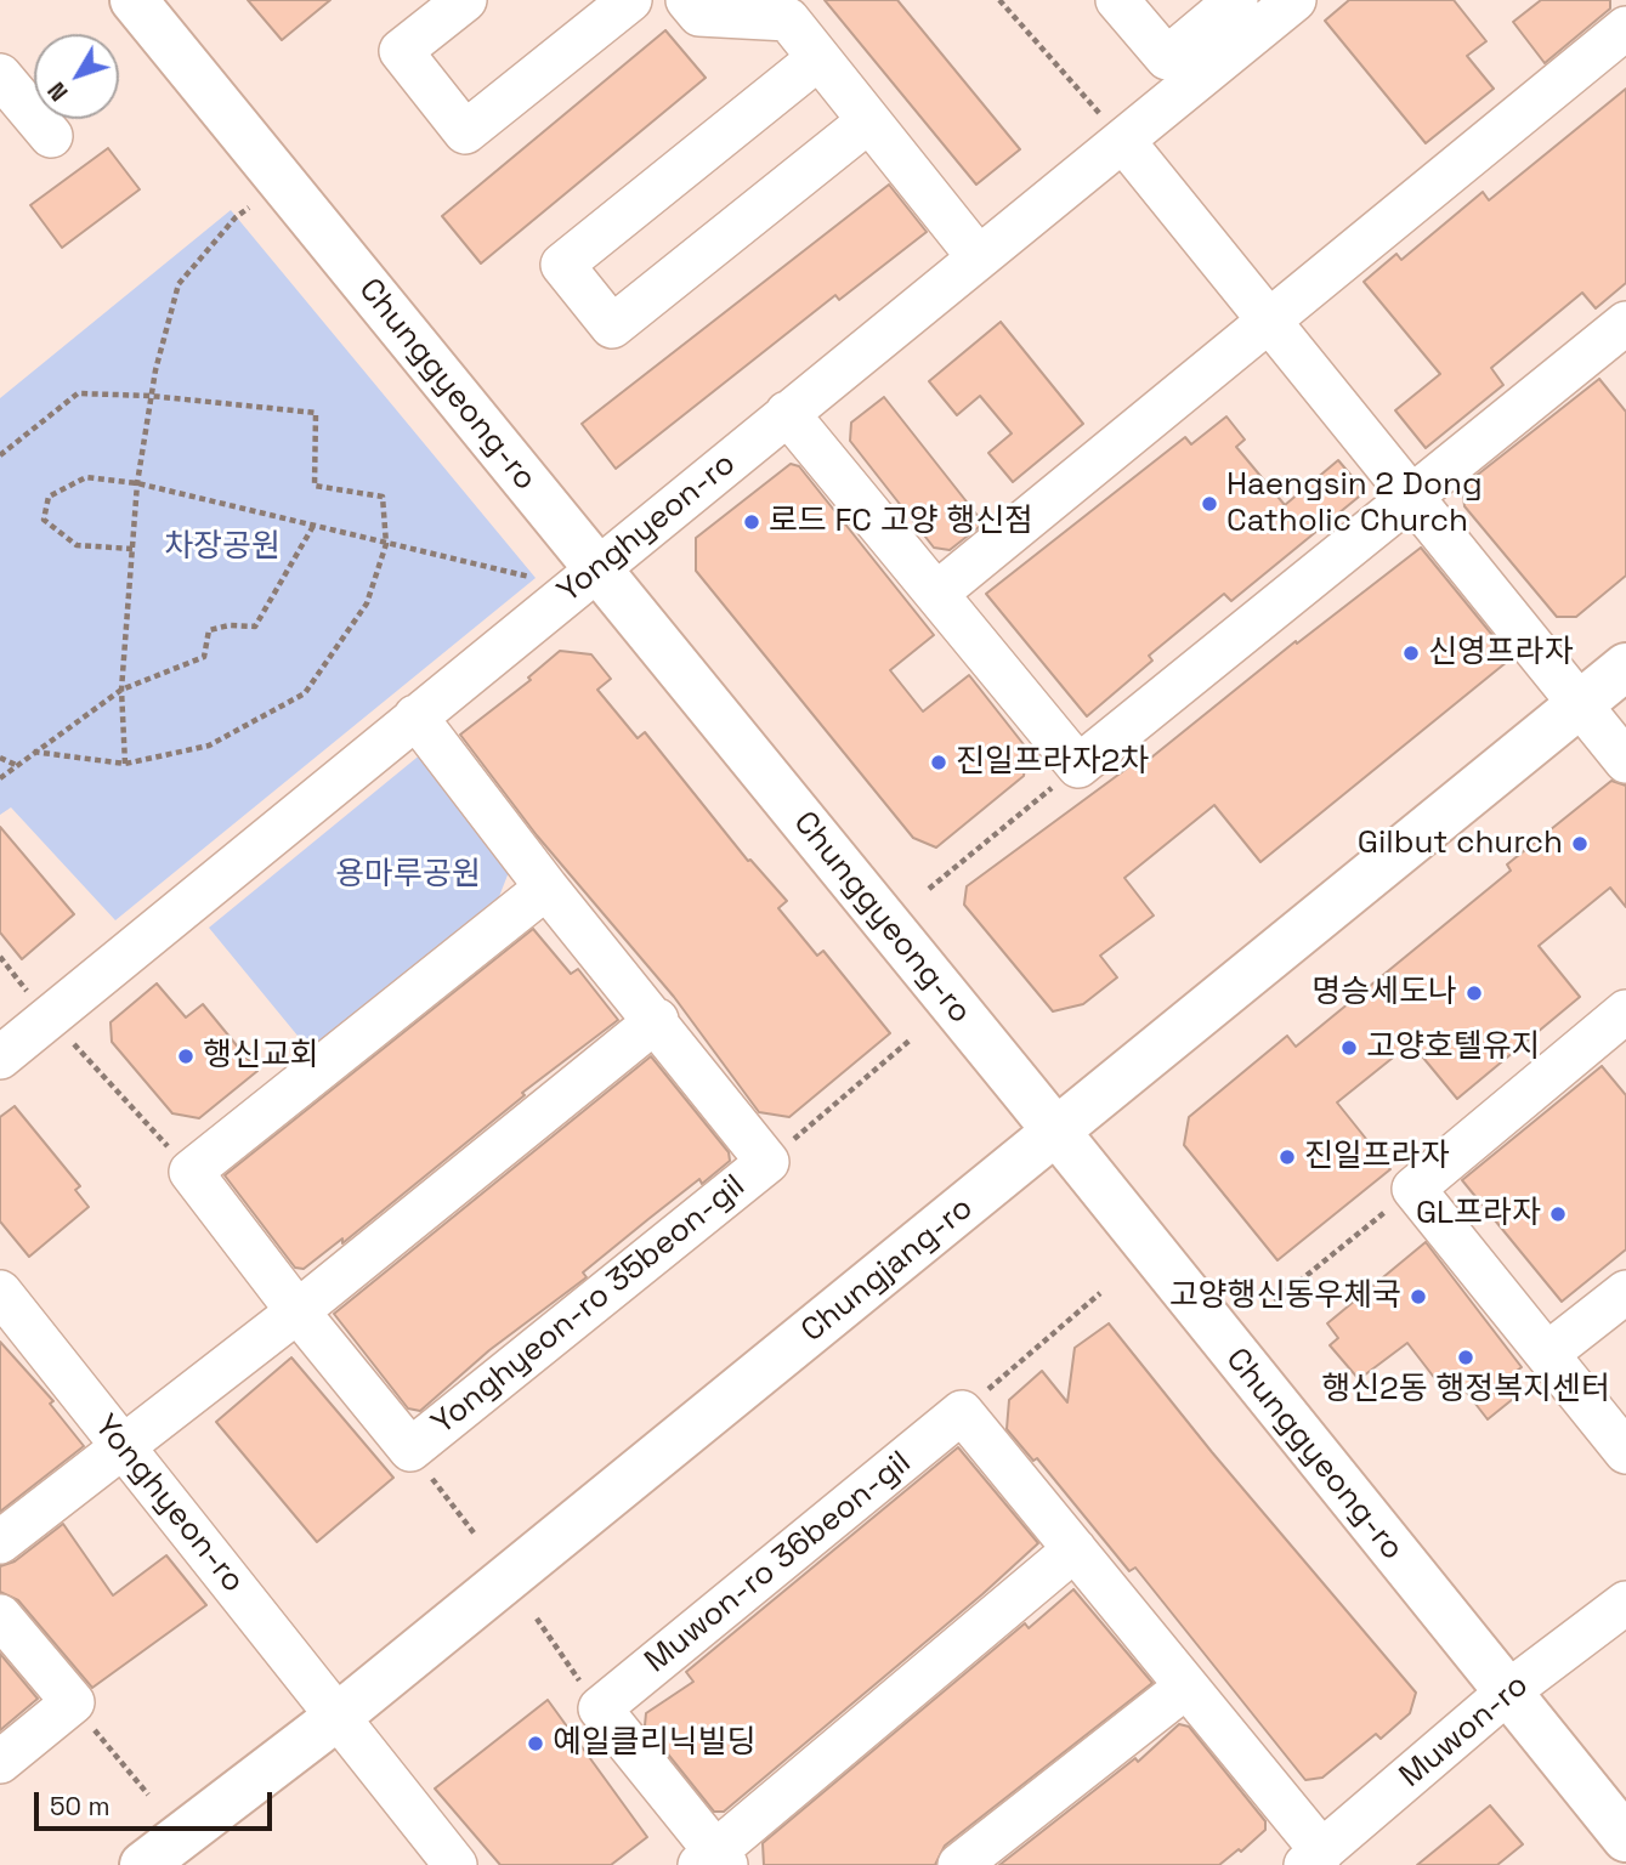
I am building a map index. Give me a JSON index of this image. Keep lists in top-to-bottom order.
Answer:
{
  "streets": {
    "main road": ["Chunggyeong-ro", "Chungjang-ro"],
    "street": [
      "Yonghyeon-ro",
      "Yonghyeon-ro 35beon-gil",
      "Muwon-ro 36beon-gil",
      "Muwon-ro"
    ]
  },
  "crossings": [
    ["Chunggyeong-ro", "Yonghyeon-ro"],
    ["Chunggyeong-ro", "Chungjang-ro"],
    ["Chunggyeong-ro", "Muwon-ro"],
    ["Yonghyeon-ro", "Chungjang-ro"],
    ["Yonghyeon-ro", "Yonghyeon-ro 35beon-gil"]
  ],
  "parks": ["차장공원", "용마루공원"],
  "places": [
    "Haengsin 2 Dong Catholic Church",
    "로드 FC 고양 행신점",
    "신영프라자",
    "진일프라자2차",
    "Gilbut church",
    "명승세도나",
    "고양호텔유지",
    "행신교회",
    "진일프라자",
    "GL프라자",
    "고양행신동우체국",
    "행신2동 행정복지센터",
    "예일클리닉빌딩"
  ],
  "scale_bar": "50 m",
  "north": "bottom left"
}
